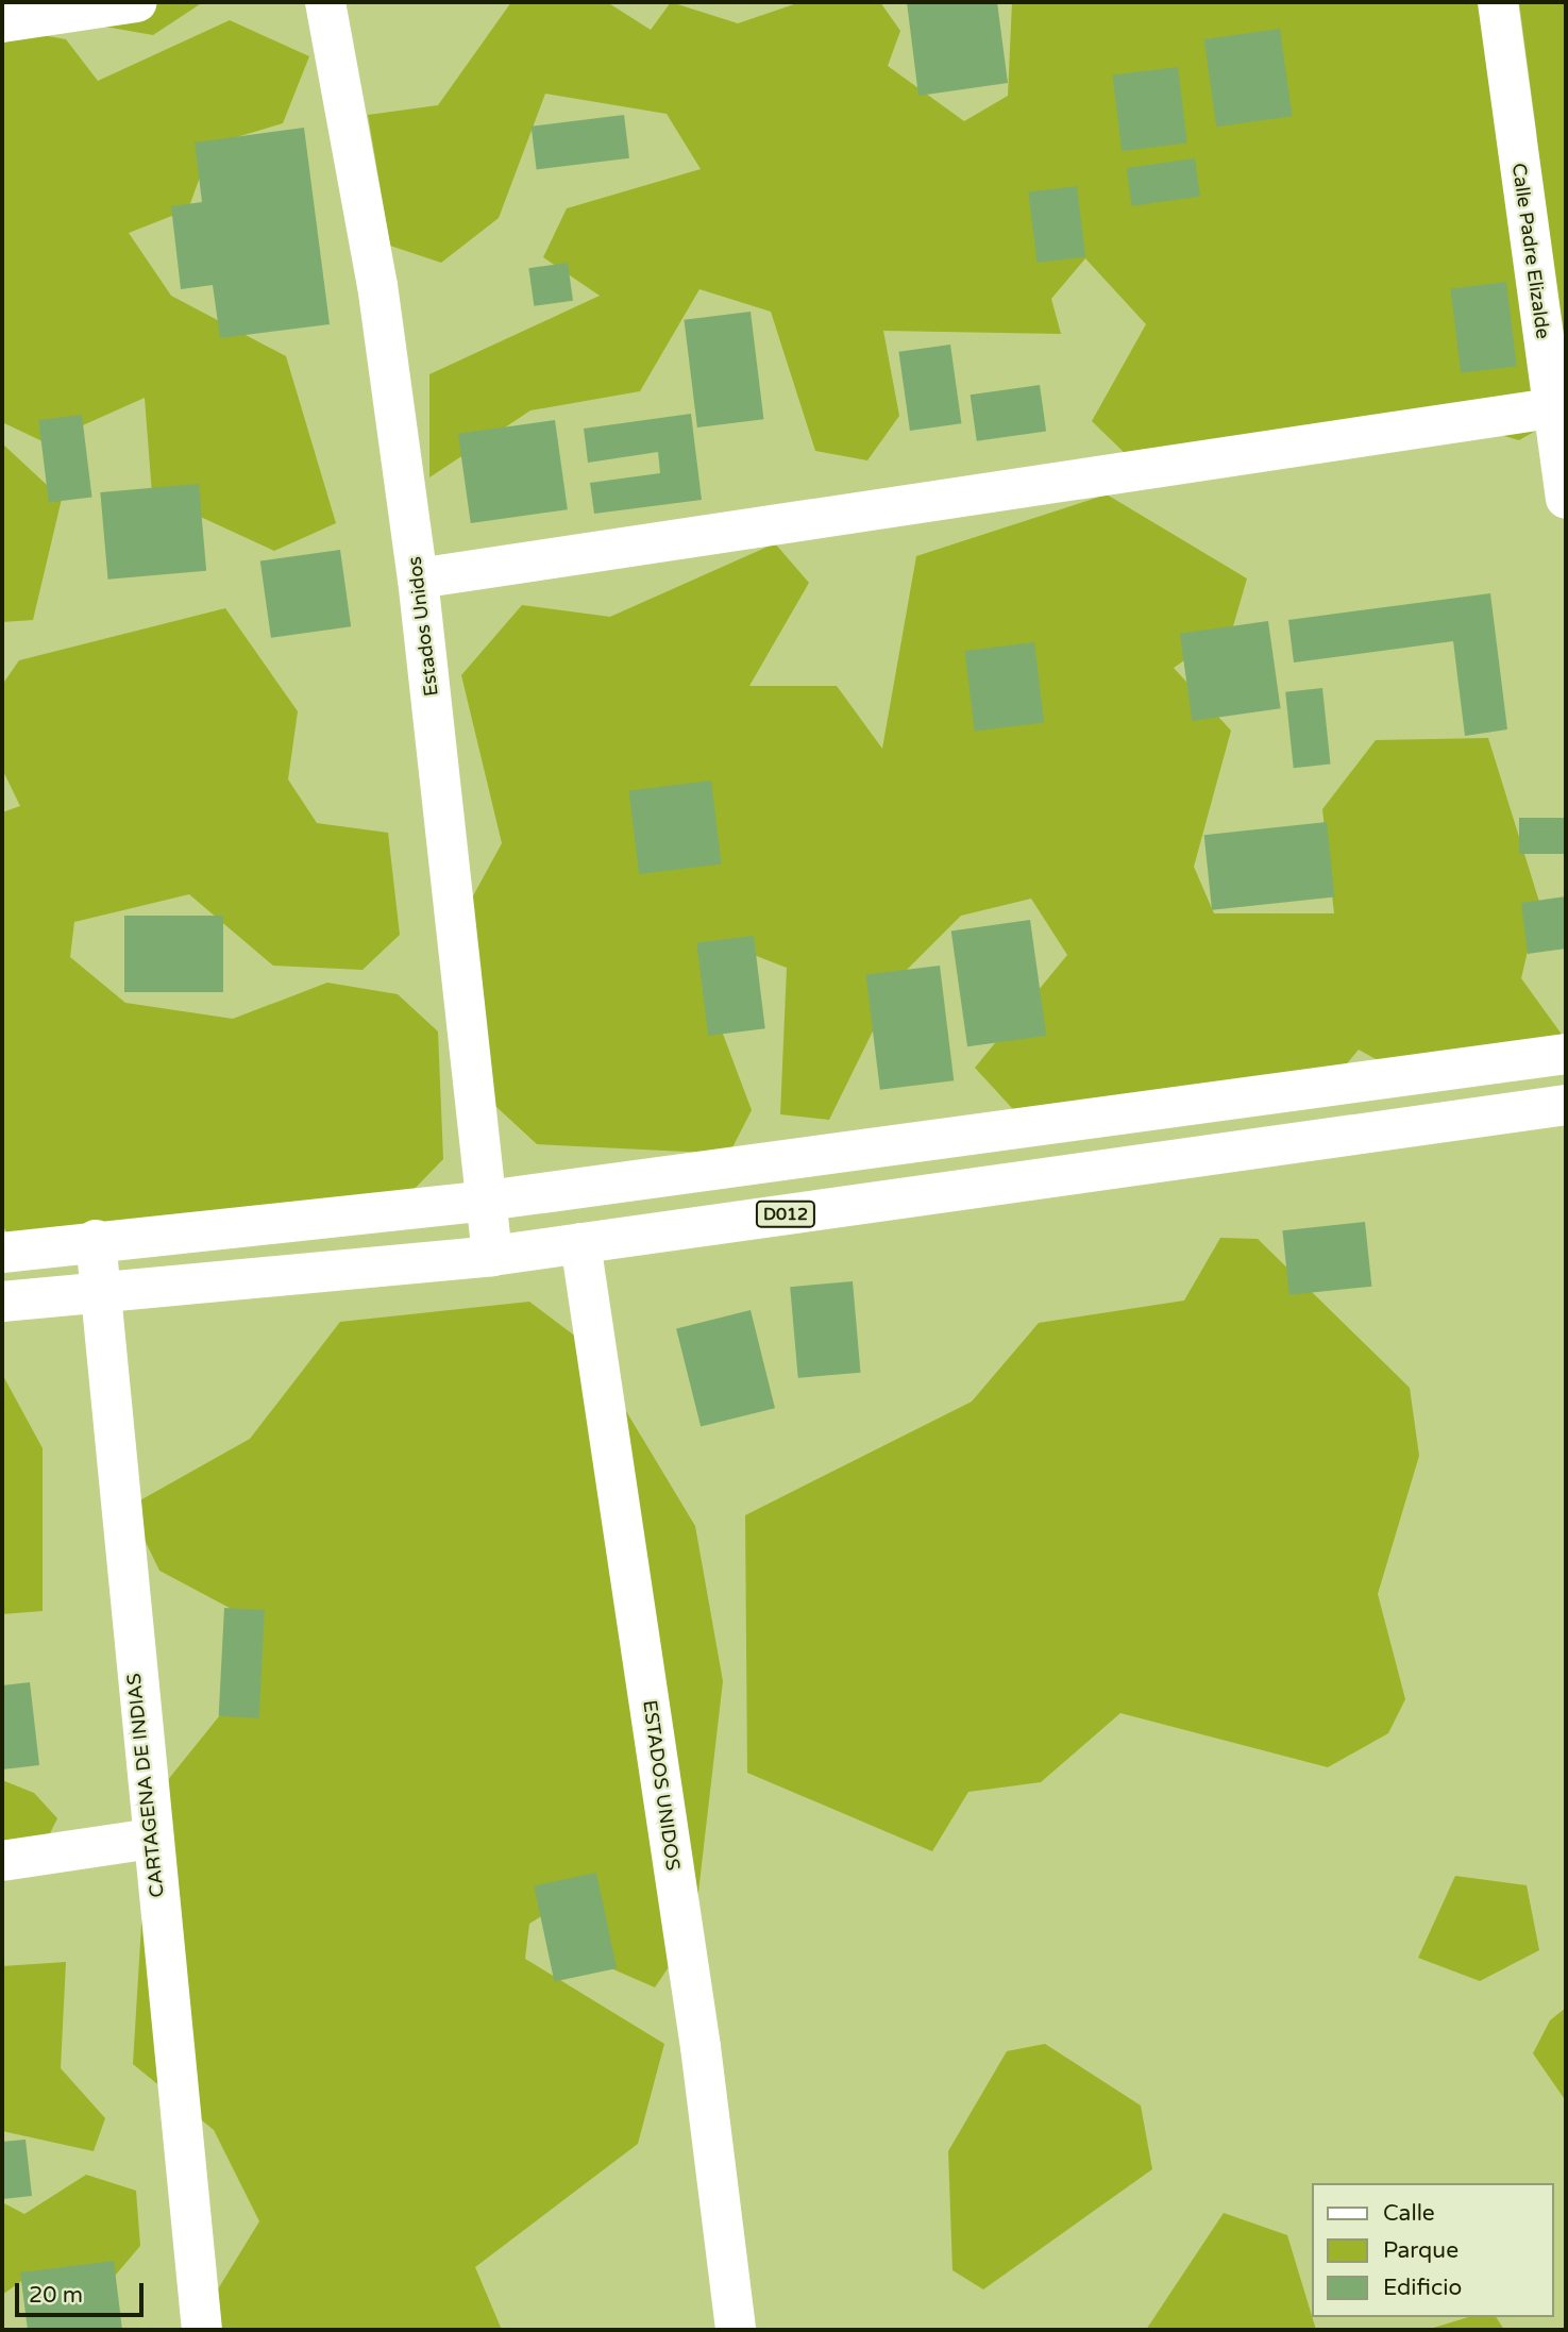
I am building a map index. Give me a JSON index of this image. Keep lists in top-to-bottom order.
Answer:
{
  "streets": {
    "street": [
      "Calle Padre Elizalde",
      "Estados Unidos",
      "D012",
      "CARTAGENA DE INDIAS",
      "ESTADOS UNIDOS"
    ]
  },
  "crossings": [
    ["Estados Unidos", "D012"],
    ["D012", "CARTAGENA DE INDIAS"],
    ["D012", "ESTADOS UNIDOS"]
  ],
  "legend": ["Calle", "Parque", "Edificio"],
  "scale_bar": "20 m"
}
